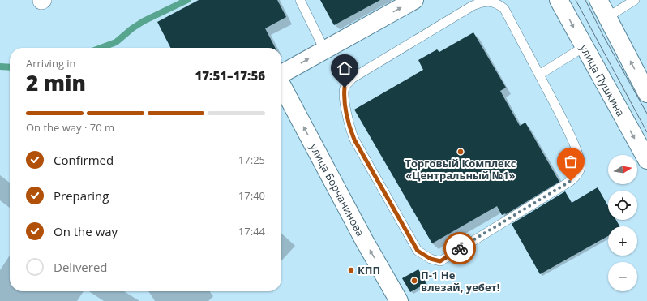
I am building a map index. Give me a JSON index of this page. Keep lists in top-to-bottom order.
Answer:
{
  "streets": {
    "street": ["улица Пушкина", "улица Борчанинова"]
  },
  "places": ["Торговый Комплекс «Центральный №1»", "КПП", "П-1 Не влезай, уебет!"],
  "north": "right",
  "page": {
    "heading": ["2 min", "Arriving in", "17:51–17:56"],
    "bar": "On the way · 70 m",
    "list": [
      ["Confirmed", "17:25"],
      ["Preparing", "17:40"],
      ["On the way", "17:44"],
      "Delivered"
    ],
    "map_buttons": ["+", "−"]
  }
}
